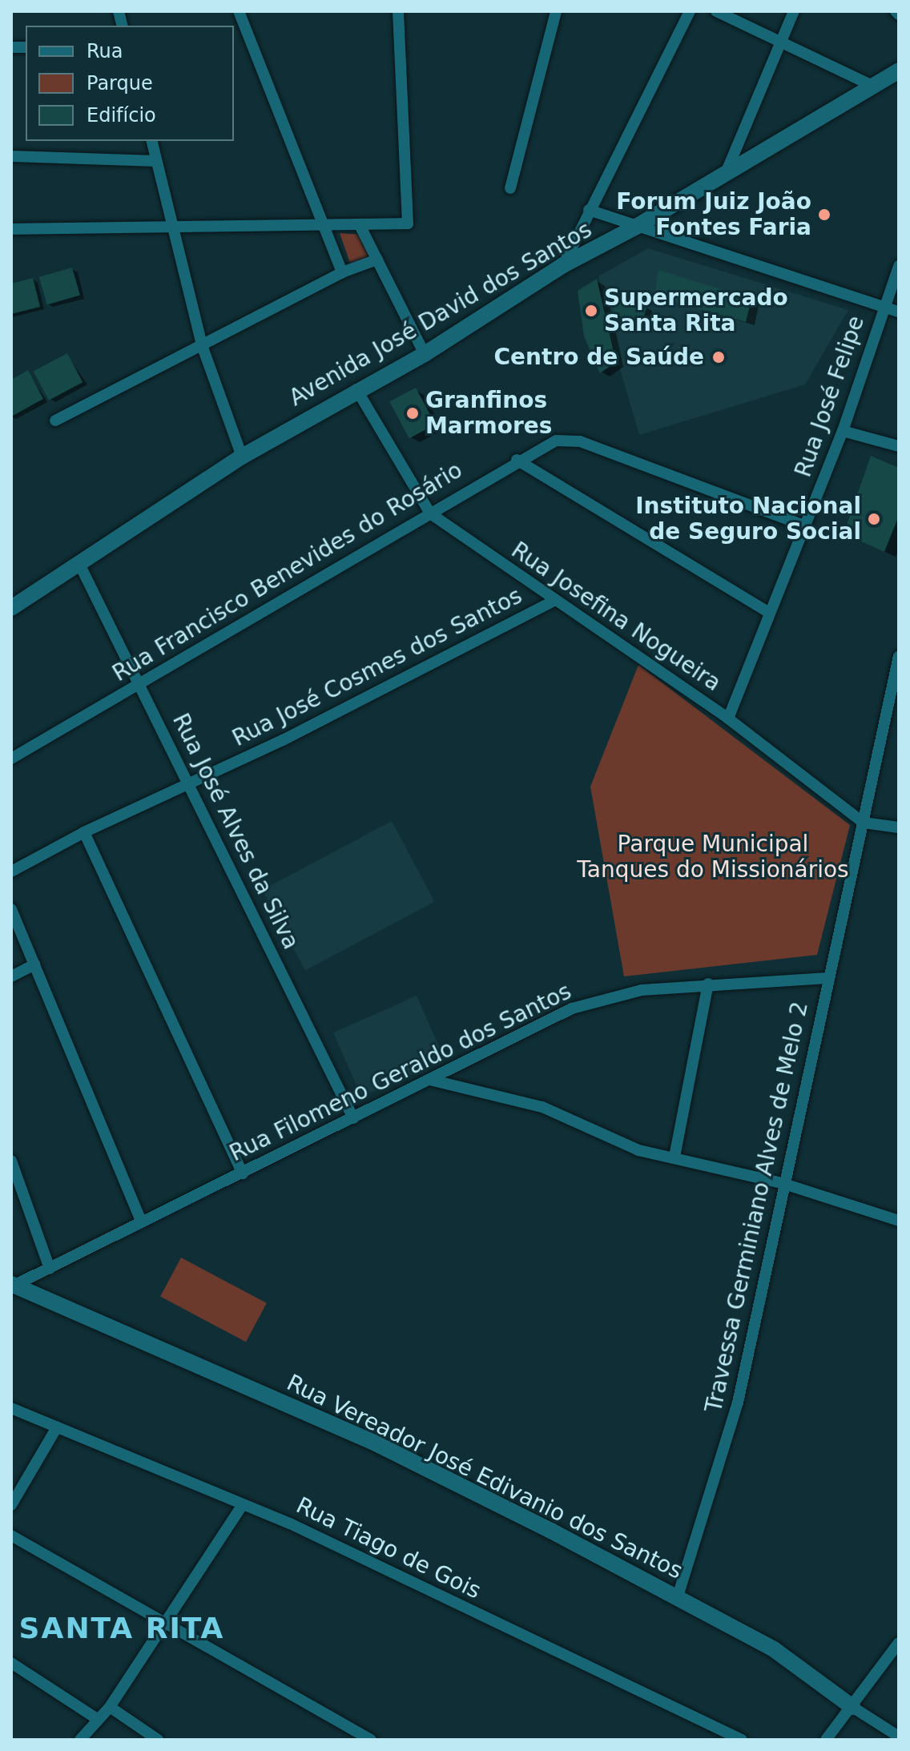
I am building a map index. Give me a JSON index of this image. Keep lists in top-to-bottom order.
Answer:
{
  "streets": {
    "main road": ["Avenida José David dos Santos", "Rua Vereador José Edivanio dos Santos"],
    "street": [
      "Rua José Felipe",
      "Rua Francisco Benevides do Rosário",
      "Rua Josefina Nogueira",
      "Rua José Cosmes dos Santos",
      "Rua José Alves da Silva",
      "Rua Filomeno Geraldo dos Santos",
      "Travessa Germiniano Alves de Melo 2",
      "Rua Tiago de Gois"
    ]
  },
  "crossings": [
    ["Avenida José David dos Santos", "Rua Josefina Nogueira"],
    ["Avenida José David dos Santos", "Rua José Alves da Silva"],
    ["Rua José Felipe", "Rua Francisco Benevides do Rosário"],
    ["Rua José Felipe", "Rua Josefina Nogueira"],
    ["Rua Francisco Benevides do Rosário", "Rua Josefina Nogueira"],
    ["Rua Francisco Benevides do Rosário", "Rua José Alves da Silva"],
    ["Rua Josefina Nogueira", "Rua José Cosmes dos Santos"],
    ["Rua Josefina Nogueira", "Travessa Germiniano Alves de Melo 2"],
    ["Rua José Cosmes dos Santos", "Rua José Alves da Silva"],
    ["Rua José Alves da Silva", "Rua Filomeno Geraldo dos Santos"],
    ["Rua Filomeno Geraldo dos Santos", "Travessa Germiniano Alves de Melo 2"],
    ["Rua Filomeno Geraldo dos Santos", "Rua Vereador José Edivanio dos Santos"],
    ["Travessa Germiniano Alves de Melo 2", "Rua Vereador José Edivanio dos Santos"]
  ],
  "districts": ["SANTA RITA"],
  "parks": ["Parque Municipal Tanques do Missionários"],
  "places": [
    "Forum Juiz João Fontes Faria",
    "Supermercado Santa Rita",
    "Centro de Saúde",
    "Granfinos Marmores",
    "Instituto Nacional de Seguro Social"
  ],
  "legend": ["Rua", "Parque", "Edifício"]
}
